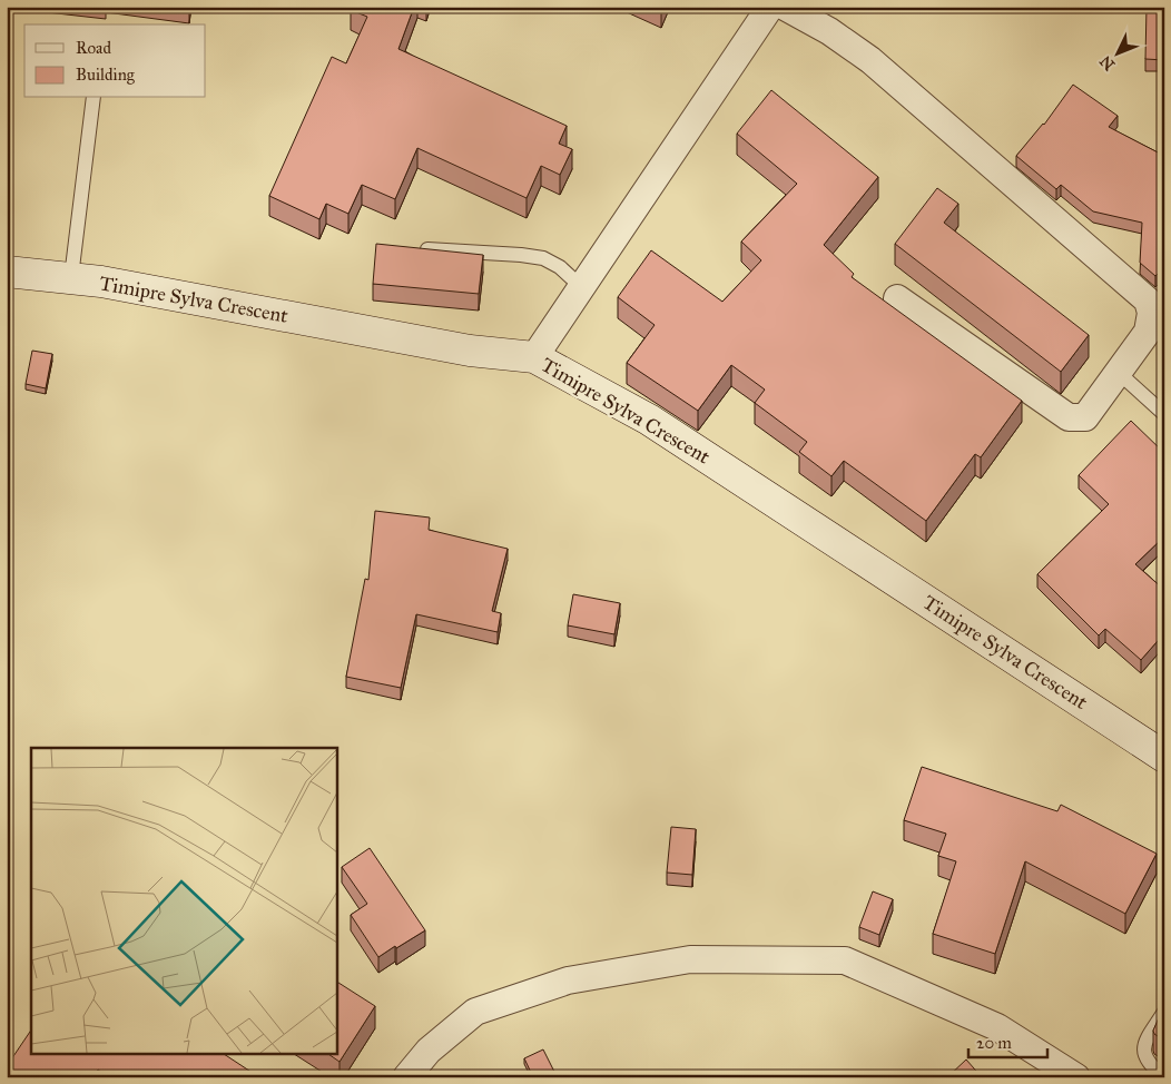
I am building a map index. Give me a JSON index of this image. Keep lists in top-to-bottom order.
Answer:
{
  "streets": {
    "street": ["Timipre Sylva Crescent"]
  },
  "legend": ["Road", "Building"],
  "scale_bar": "20 m",
  "north": "bottom left"
}
